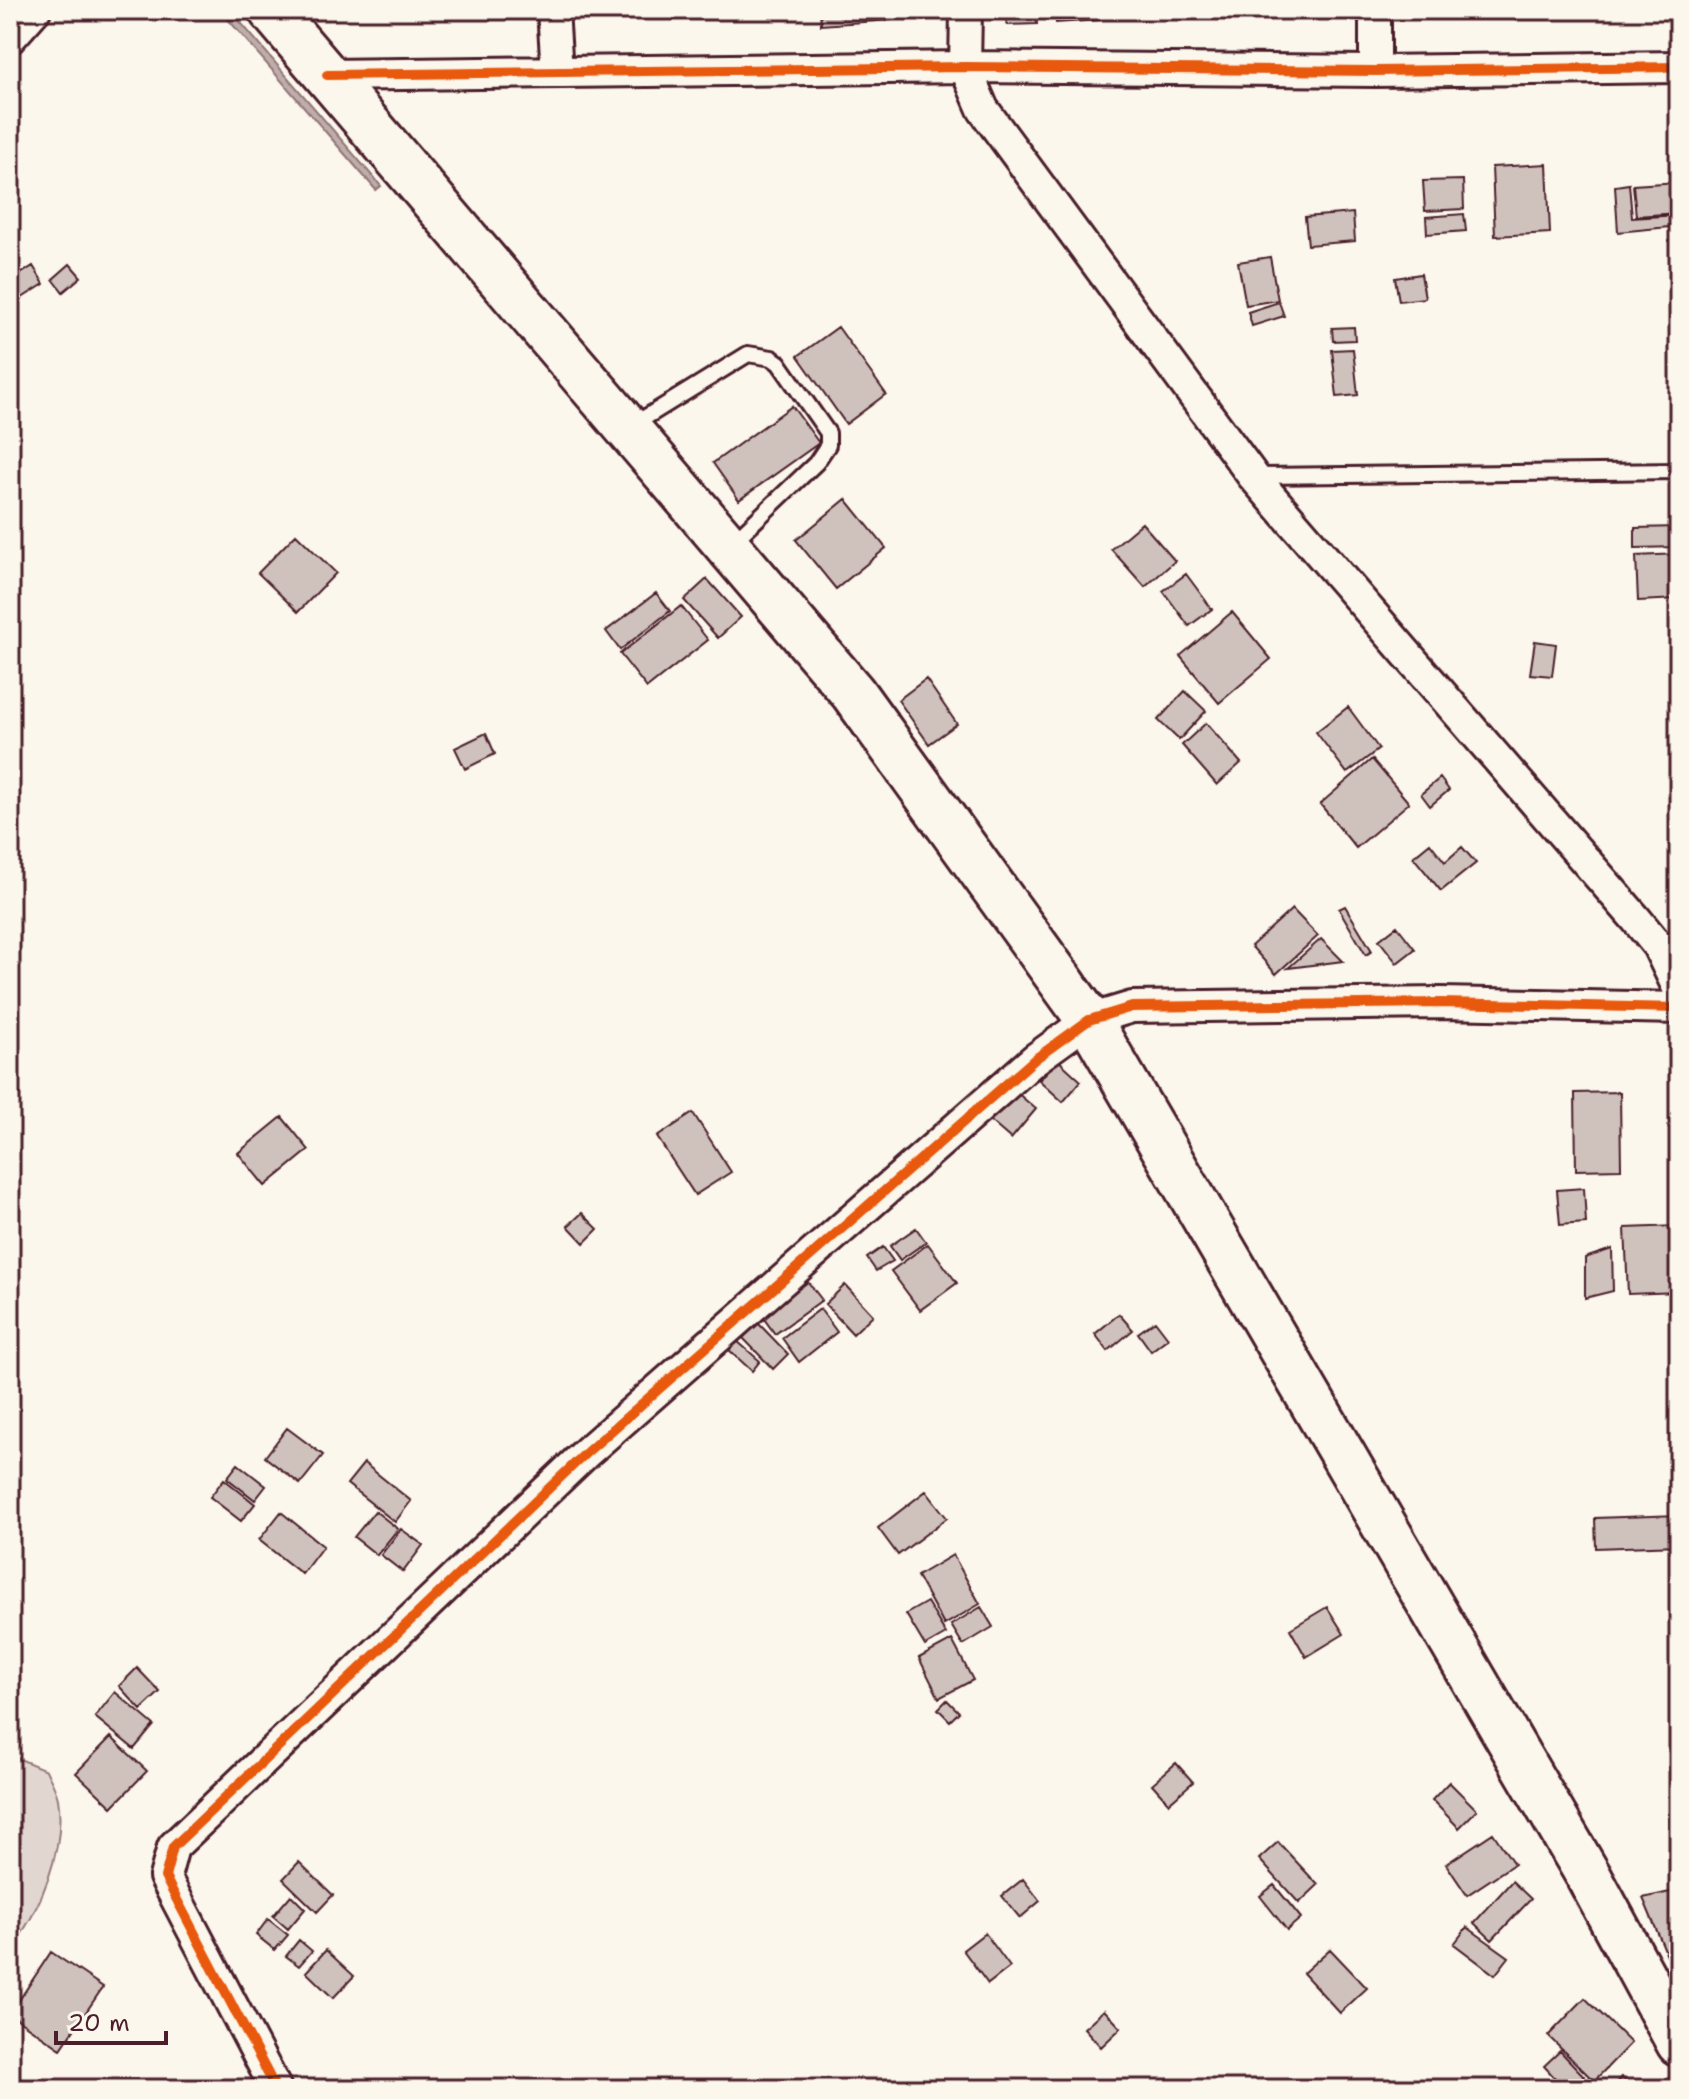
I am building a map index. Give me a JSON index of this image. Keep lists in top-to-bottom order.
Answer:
{
  "scale_bar": "20 m"
}
